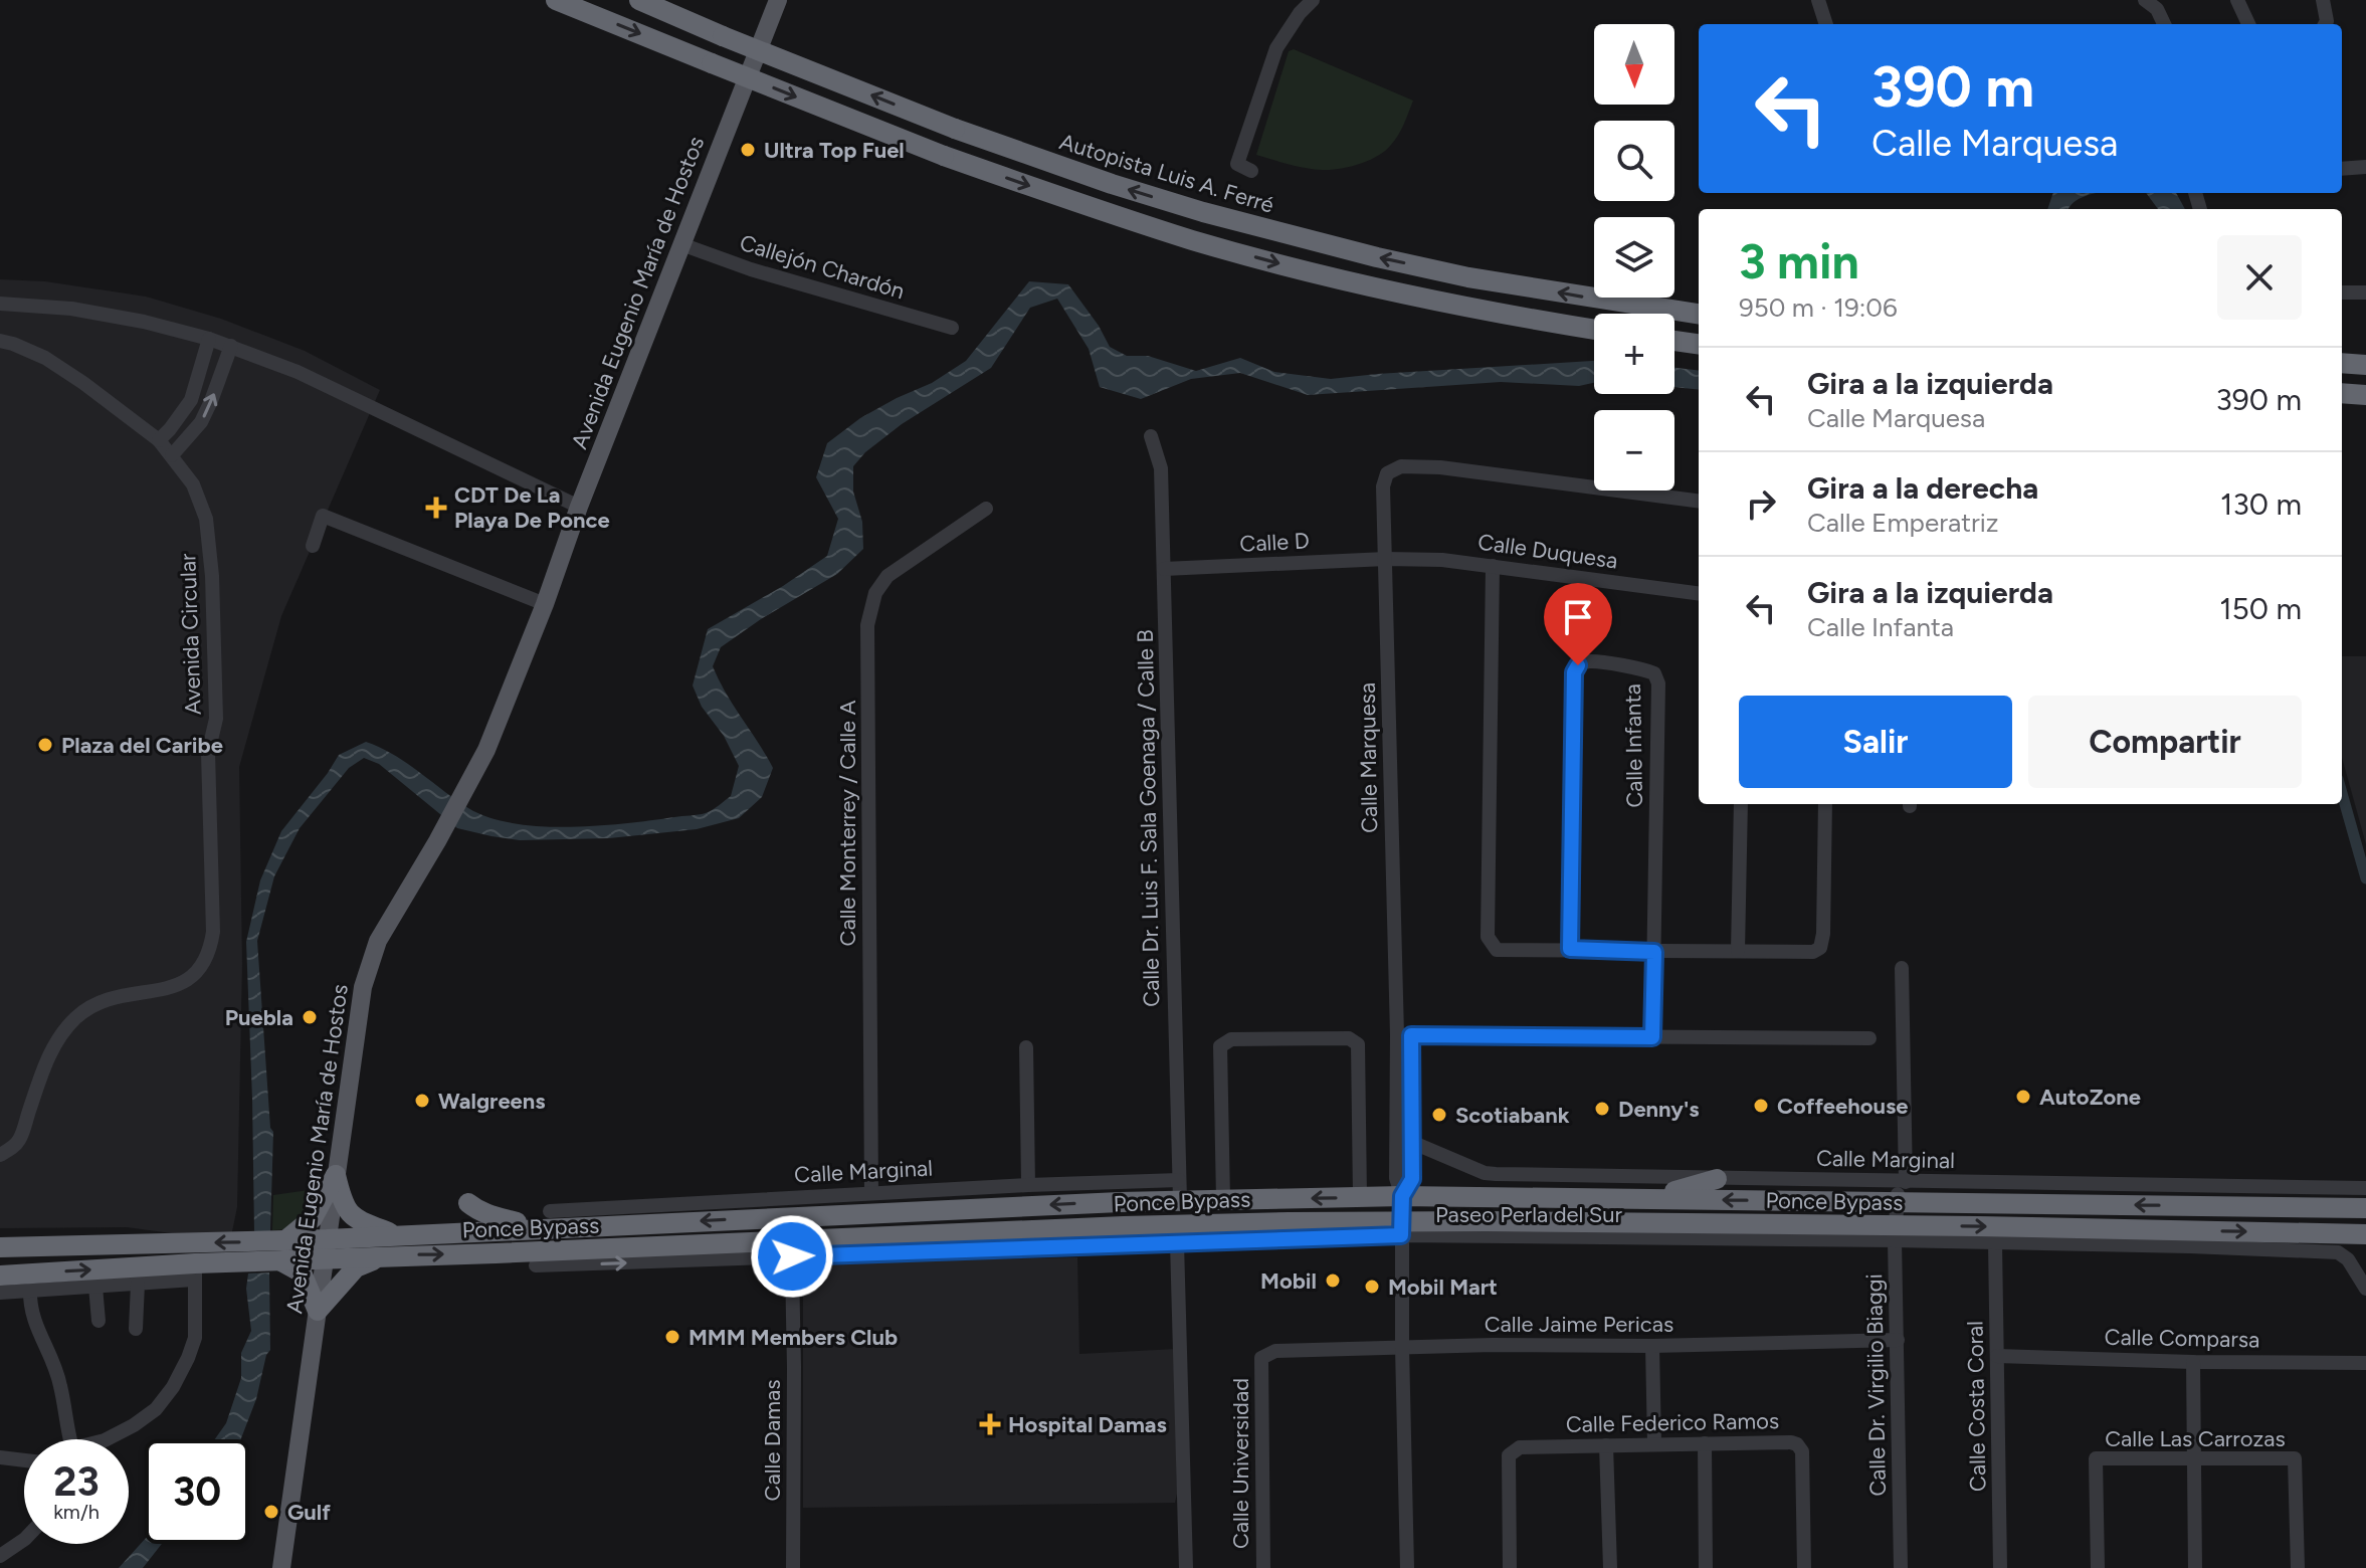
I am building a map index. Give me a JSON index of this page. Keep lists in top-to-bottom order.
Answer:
{
  "streets": {
    "highway": ["Autopista Luis A. Ferré", "Ponce Bypass"],
    "main road": ["Avenida Eugenio María de Hostos"],
    "street": [
      "Callejón Chardón",
      "Calle D",
      "Calle Duquesa",
      "Avenida Circular",
      "Calle Infanta",
      "Calle Marquesa",
      "Calle Dr. Luis F. Sala Goenaga / Calle B",
      "Calle Monterrey / Calle A",
      "Calle Marginal",
      "Calle Jaime Pericas",
      "Calle Comparsa",
      "Calle Dr. Virgilio Biaggi",
      "Calle Costa Coral",
      "Calle Federico Ramos",
      "Calle Las Carrozas",
      "Calle Damas",
      "Calle Universidad"
    ]
  },
  "crossings": [
    ["Callejón Chardón", "Avenida Eugenio María de Hostos"],
    ["Avenida Eugenio María de Hostos", "Ponce Bypass"],
    ["Calle D", "Calle Duquesa"],
    ["Calle D", "Calle Marquesa"],
    ["Calle D", "Calle Dr. Luis F. Sala Goenaga / Calle B"],
    ["Calle Duquesa", "Calle Marquesa"],
    ["Calle Marquesa", "Calle Marginal"],
    ["Calle Marquesa", "Ponce Bypass"],
    ["Calle Dr. Luis F. Sala Goenaga / Calle B", "Calle Marginal"],
    ["Calle Dr. Luis F. Sala Goenaga / Calle B", "Ponce Bypass"],
    ["Calle Monterrey / Calle A", "Calle Marginal"],
    ["Calle Marginal", "Ponce Bypass"],
    ["Calle Marginal", "Calle Dr. Virgilio Biaggi"],
    ["Ponce Bypass", "Calle Dr. Virgilio Biaggi"],
    ["Ponce Bypass", "Calle Damas"],
    ["Calle Jaime Pericas", "Calle Dr. Virgilio Biaggi"],
    ["Calle Jaime Pericas", "Calle Universidad"],
    ["Calle Comparsa", "Calle Costa Coral"]
  ],
  "places": {
    "other": [
      "Ultra Top Fuel",
      "Plaza del Caribe",
      "Puebla",
      "AutoZone",
      "Walgreens",
      "Coffeehouse",
      "Denny's",
      "Scotiabank",
      "Mobil",
      "Mobil Mart",
      "MMM Members Club",
      "Gulf"
    ],
    "health": ["CDT De La Playa De Ponce", "Hospital Damas"]
  },
  "north": "bottom",
  "page": {
    "map_buttons": ["+", "−"],
    "turn": ["390 m", "Calle Marquesa"],
    "heading": ["3 min", "950 m · 19:06"],
    "list": [
      {
        "name": "Gira a la izquierda",
        "note": "Calle Marquesa",
        "value": "390 m"
      },
      {
        "name": "Gira a la derecha",
        "note": "Calle Emperatriz",
        "value": "130 m"
      },
      {
        "name": "Gira a la izquierda",
        "note": "Calle Infanta",
        "value": "150 m"
      }
    ],
    "buttons": ["Salir", "Compartir"],
    "speed": "23 km/h",
    "limit": "30"
  }
}
